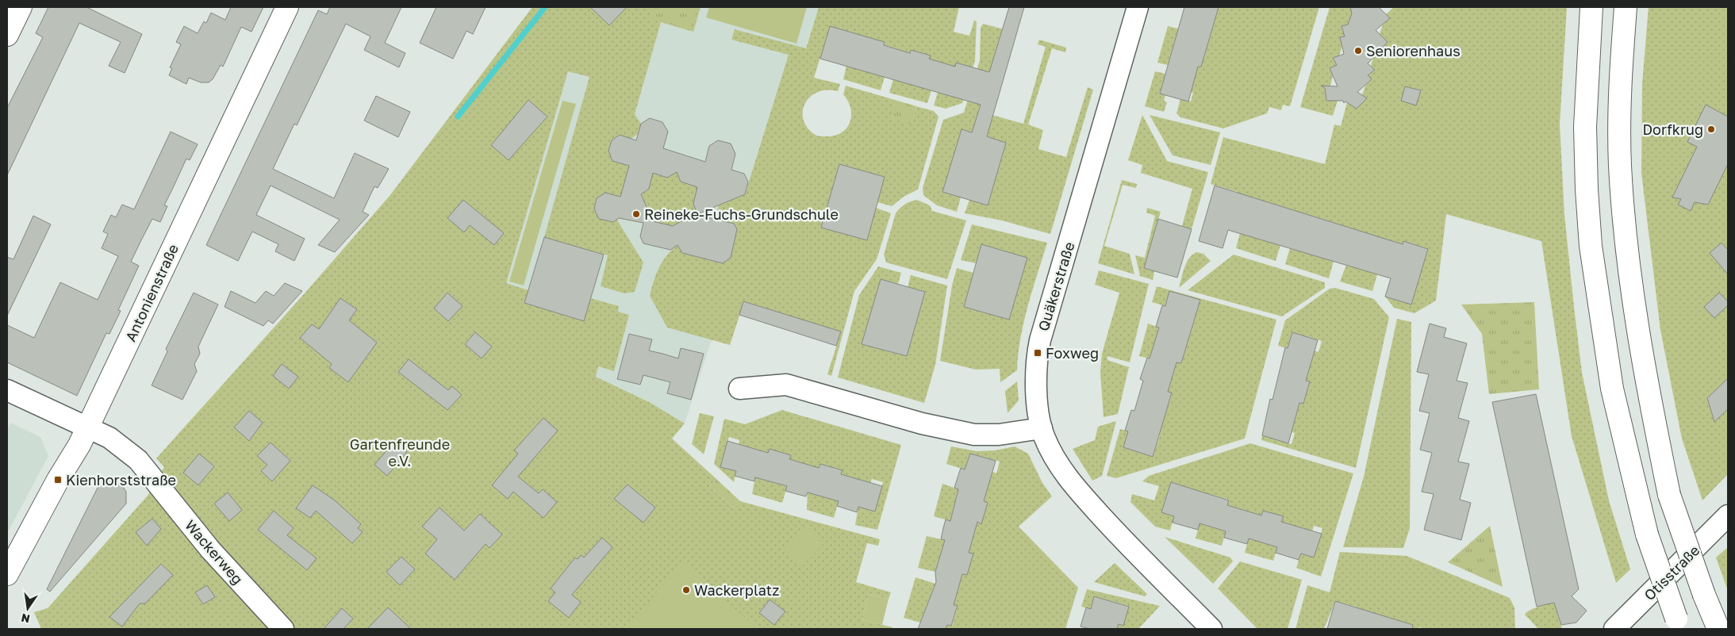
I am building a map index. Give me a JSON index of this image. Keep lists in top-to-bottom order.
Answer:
{
  "streets": {
    "main road": ["Antonienstraße"],
    "street": ["Quäkerstraße", "Wackerweg", "Otisstraße"]
  },
  "crossings": [
    ["Antonienstraße", "Wackerweg"]
  ],
  "parks": ["Gartenfreunde e.V."],
  "places": {
    "other": [
      "Seniorenhaus",
      "Dorfkrug",
      "Reineke-Fuchs-Grundschule",
      "Wackerplatz"
    ],
    "transit": ["Foxweg", "Kienhorststraße"]
  },
  "north": "bottom"
}
